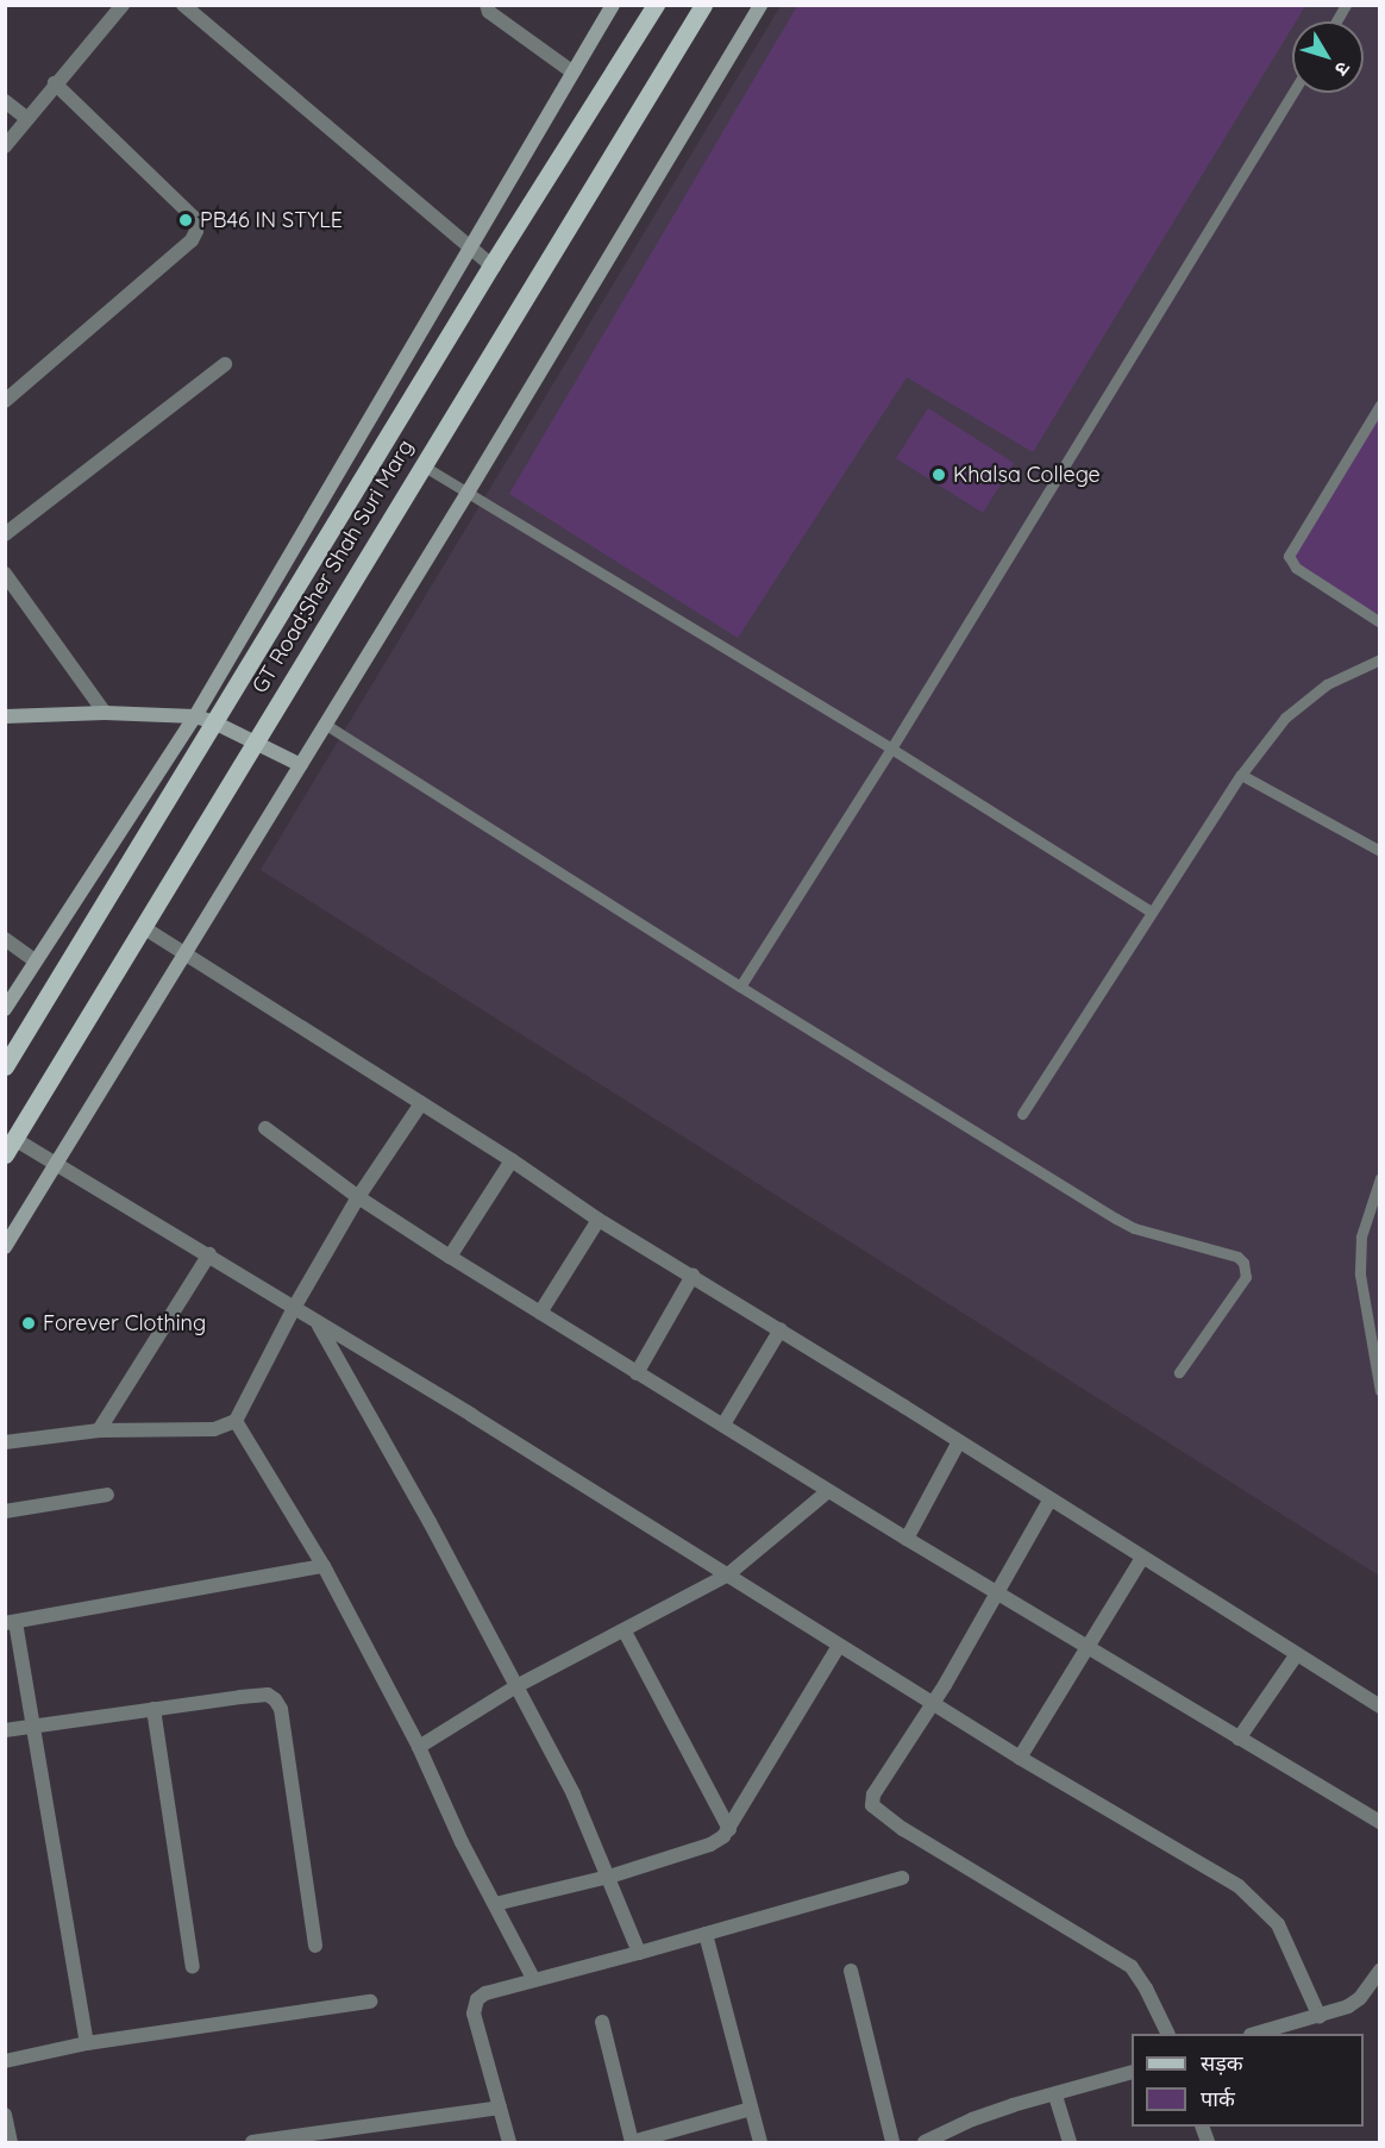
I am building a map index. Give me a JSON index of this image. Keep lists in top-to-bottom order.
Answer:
{
  "streets": {
    "main road": ["GT Road;Sher Shah Suri Marg"]
  },
  "places": ["PB46 IN STYLE", "Khalsa College", "Forever Clothing"],
  "legend": ["सड़क", "पार्क"],
  "north": "bottom right"
}
